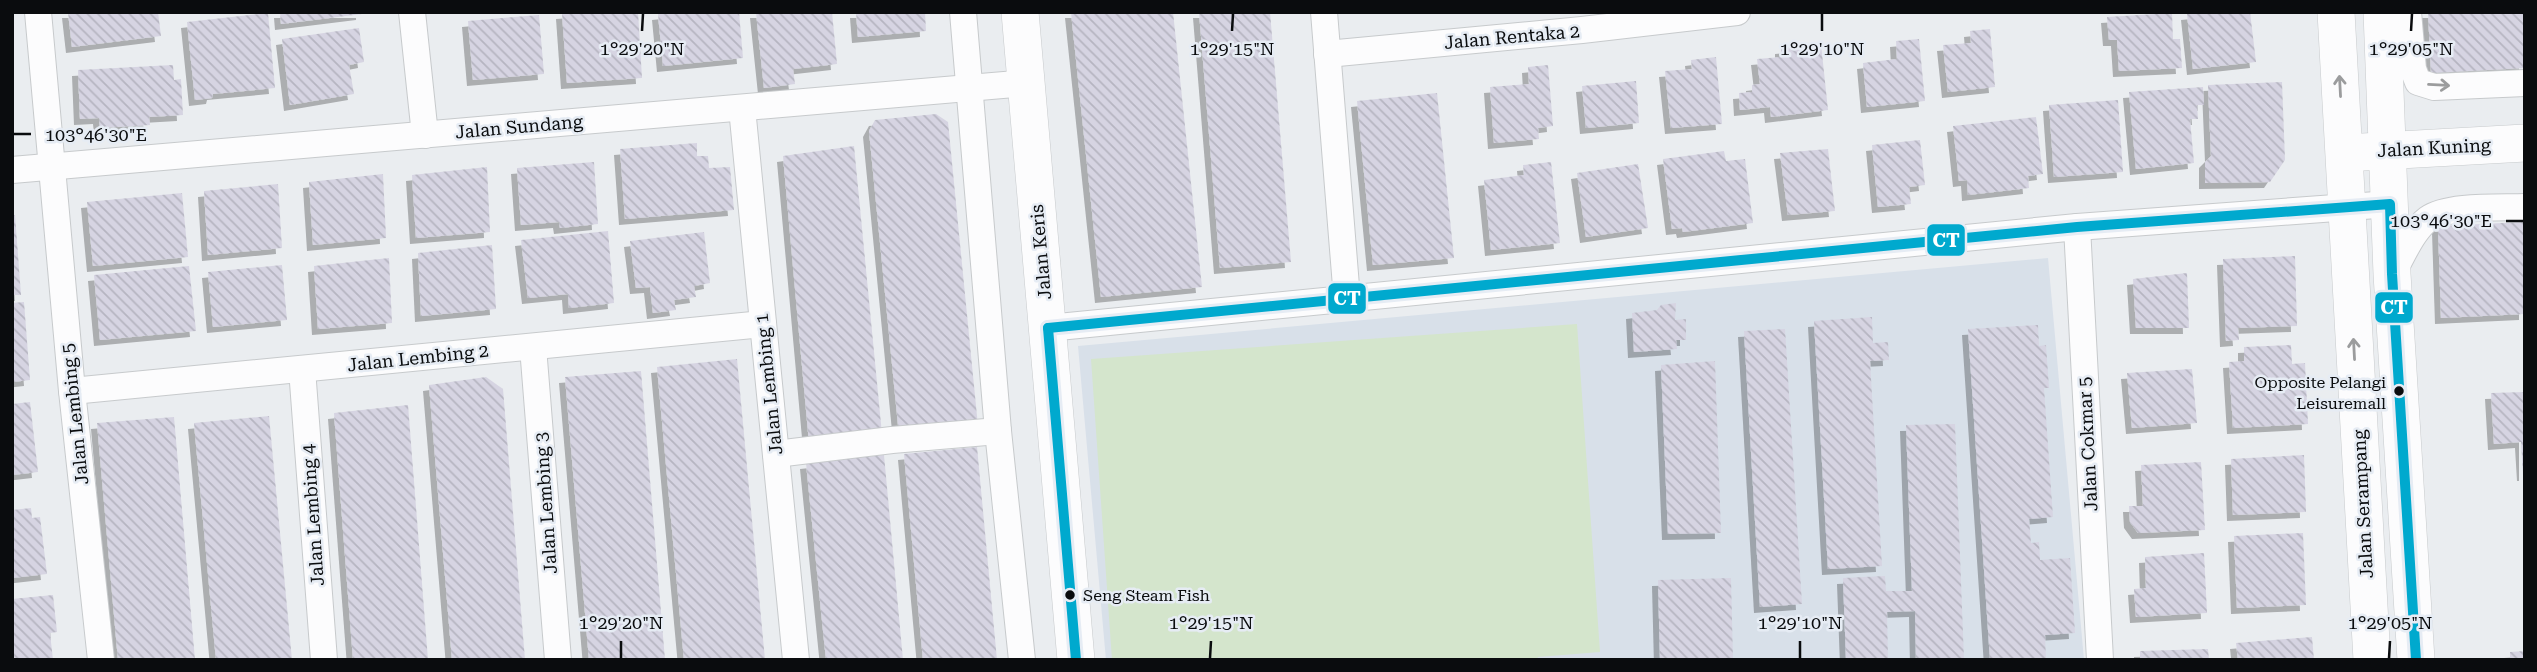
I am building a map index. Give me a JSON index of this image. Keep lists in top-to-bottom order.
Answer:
{
  "streets": {
    "main road": ["Jalan Kuning", "Jalan Keris", "Jalan Serampang"],
    "street": [
      "Jalan Rentaka 2",
      "Jalan Sundang",
      "Jalan Lembing 2",
      "Jalan Lembing 1",
      "Jalan Lembing 5",
      "Jalan Cokmar 5",
      "Jalan Lembing 3",
      "Jalan Lembing 4"
    ]
  },
  "crossings": [
    ["Jalan Sundang", "Jalan Keris"],
    ["Jalan Sundang", "Jalan Lembing 1"],
    ["Jalan Sundang", "Jalan Lembing 5"],
    ["Jalan Kuning", "Jalan Serampang"],
    ["Jalan Lembing 2", "Jalan Lembing 1"],
    ["Jalan Lembing 2", "Jalan Lembing 5"],
    ["Jalan Lembing 2", "Jalan Lembing 3"],
    ["Jalan Lembing 2", "Jalan Lembing 4"]
  ],
  "places": ["Opposite Pelangi Leisuremall", "Seng Steam Fish"],
  "lines": ["transit line CT"],
  "coordinates": [
    "1°29'20\"N",
    "1°29'15\"N",
    "1°29'10\"N",
    "1°29'05\"N",
    "103°46'30\"E"
  ]
}
